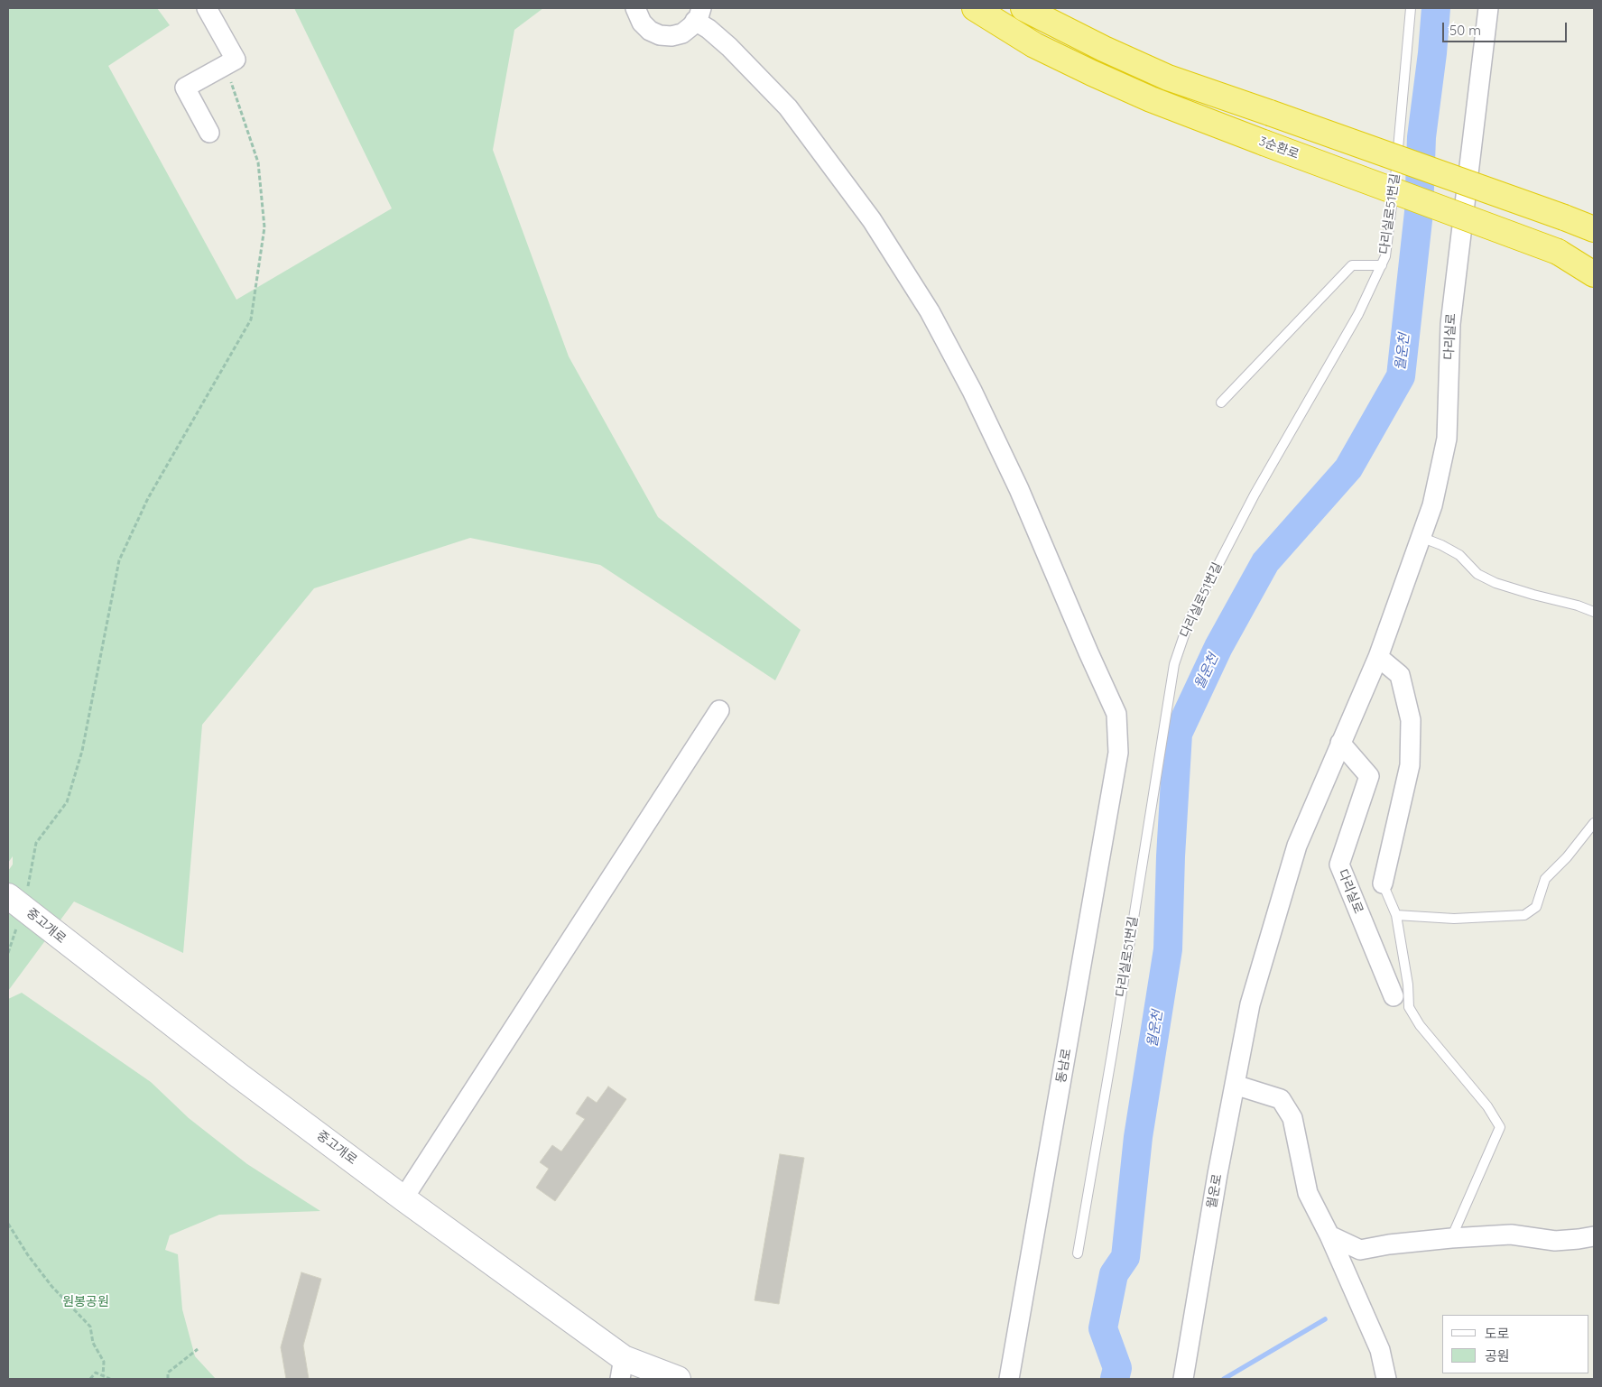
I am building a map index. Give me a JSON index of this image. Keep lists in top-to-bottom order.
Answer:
{
  "streets": {
    "highway": ["3순환로"],
    "street": [
      "다리실로",
      "중고개로",
      "동남로",
      "월운로"
    ],
    "lane": ["다리실로51번길"]
  },
  "crossings": [
    ["다리실로", "월운로"]
  ],
  "water": ["월운천"],
  "parks": ["원봉공원"],
  "legend": ["도로", "공원"],
  "scale_bar": "50 m"
}
